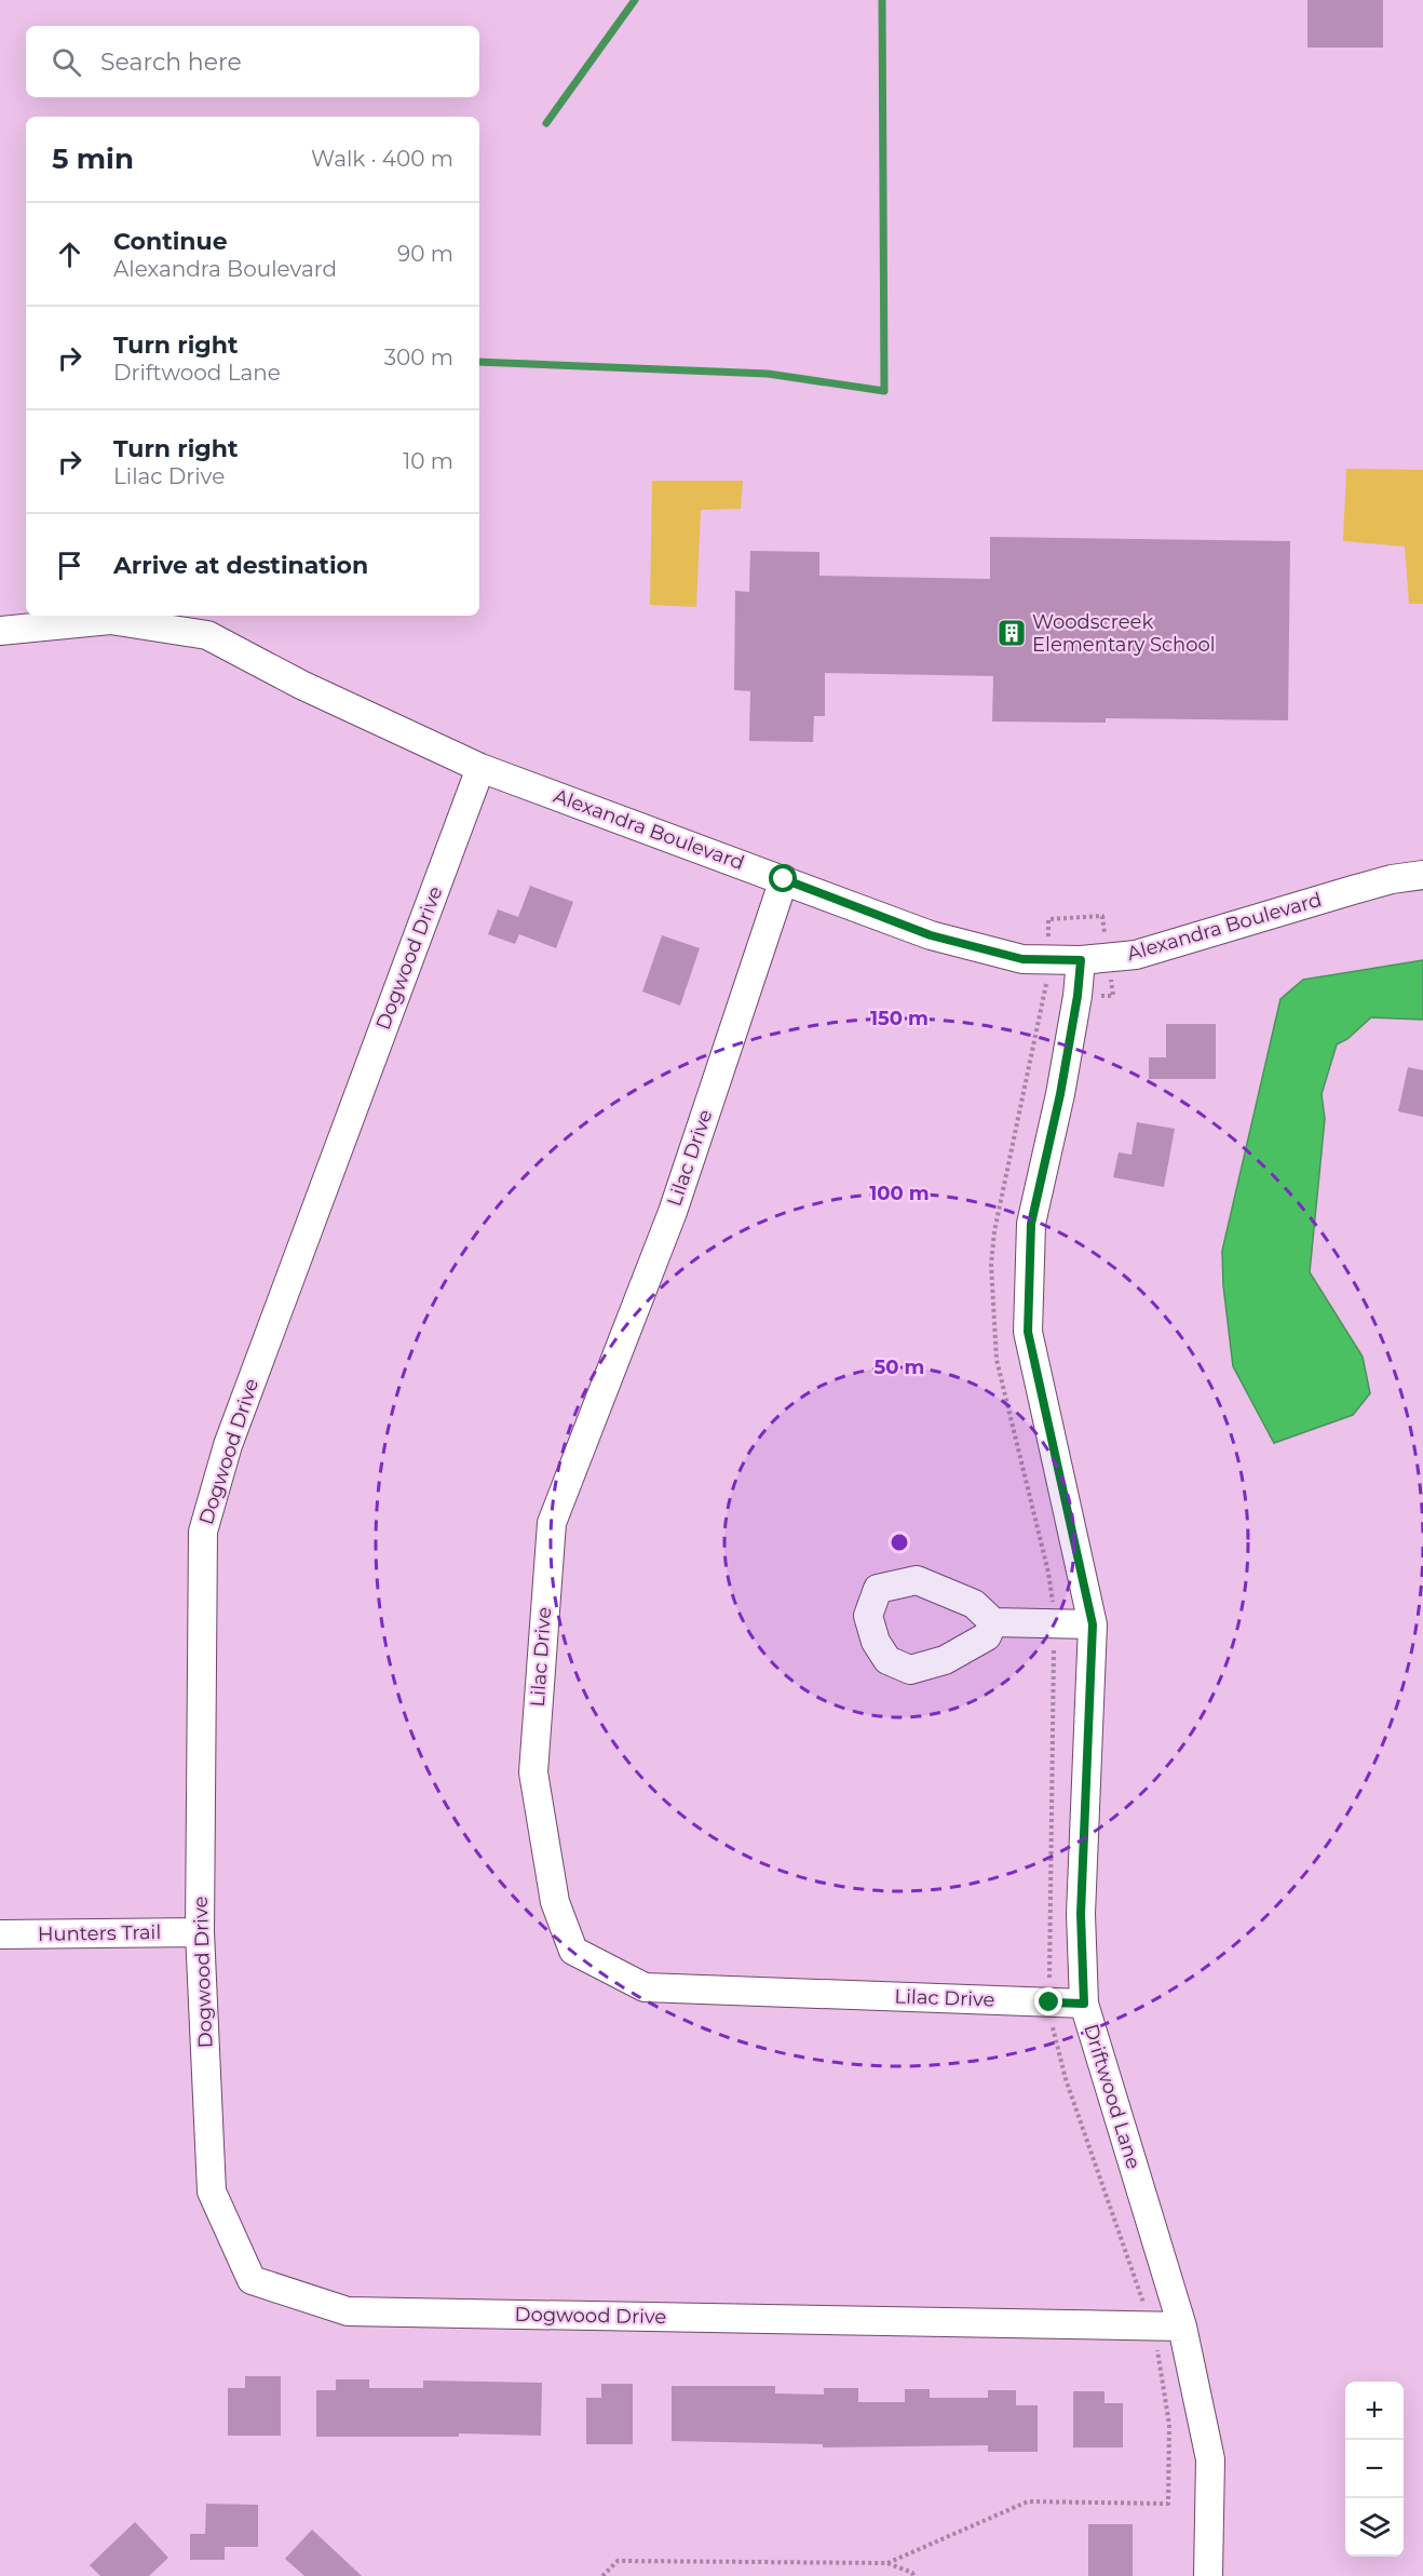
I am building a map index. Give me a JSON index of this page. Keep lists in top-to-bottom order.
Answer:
{
  "streets": {
    "street": [
      "Alexandra Boulevard",
      "Dogwood Drive",
      "Lilac Drive",
      "Hunters Trail",
      "Driftwood Lane"
    ]
  },
  "crossings": [
    ["Alexandra Boulevard", "Dogwood Drive"],
    ["Alexandra Boulevard", "Lilac Drive"],
    ["Alexandra Boulevard", "Driftwood Lane"],
    ["Dogwood Drive", "Hunters Trail"],
    ["Dogwood Drive", "Driftwood Lane"],
    ["Lilac Drive", "Driftwood Lane"]
  ],
  "places": {
    "building": ["Woodscreek Elementary School"]
  },
  "page": {
    "search": "Search here",
    "heading": ["5 min", "Walk · 400 m"],
    "list": [
      ["Continue", "Alexandra Boulevard", "90 m"],
      ["Turn right", "Driftwood Lane", "300 m"],
      ["Turn right", "Lilac Drive", "10 m"],
      "Arrive at destination"
    ],
    "map_buttons": ["+", "−"]
  },
  "rings": ["150 m", "100 m", "50 m"]
}
